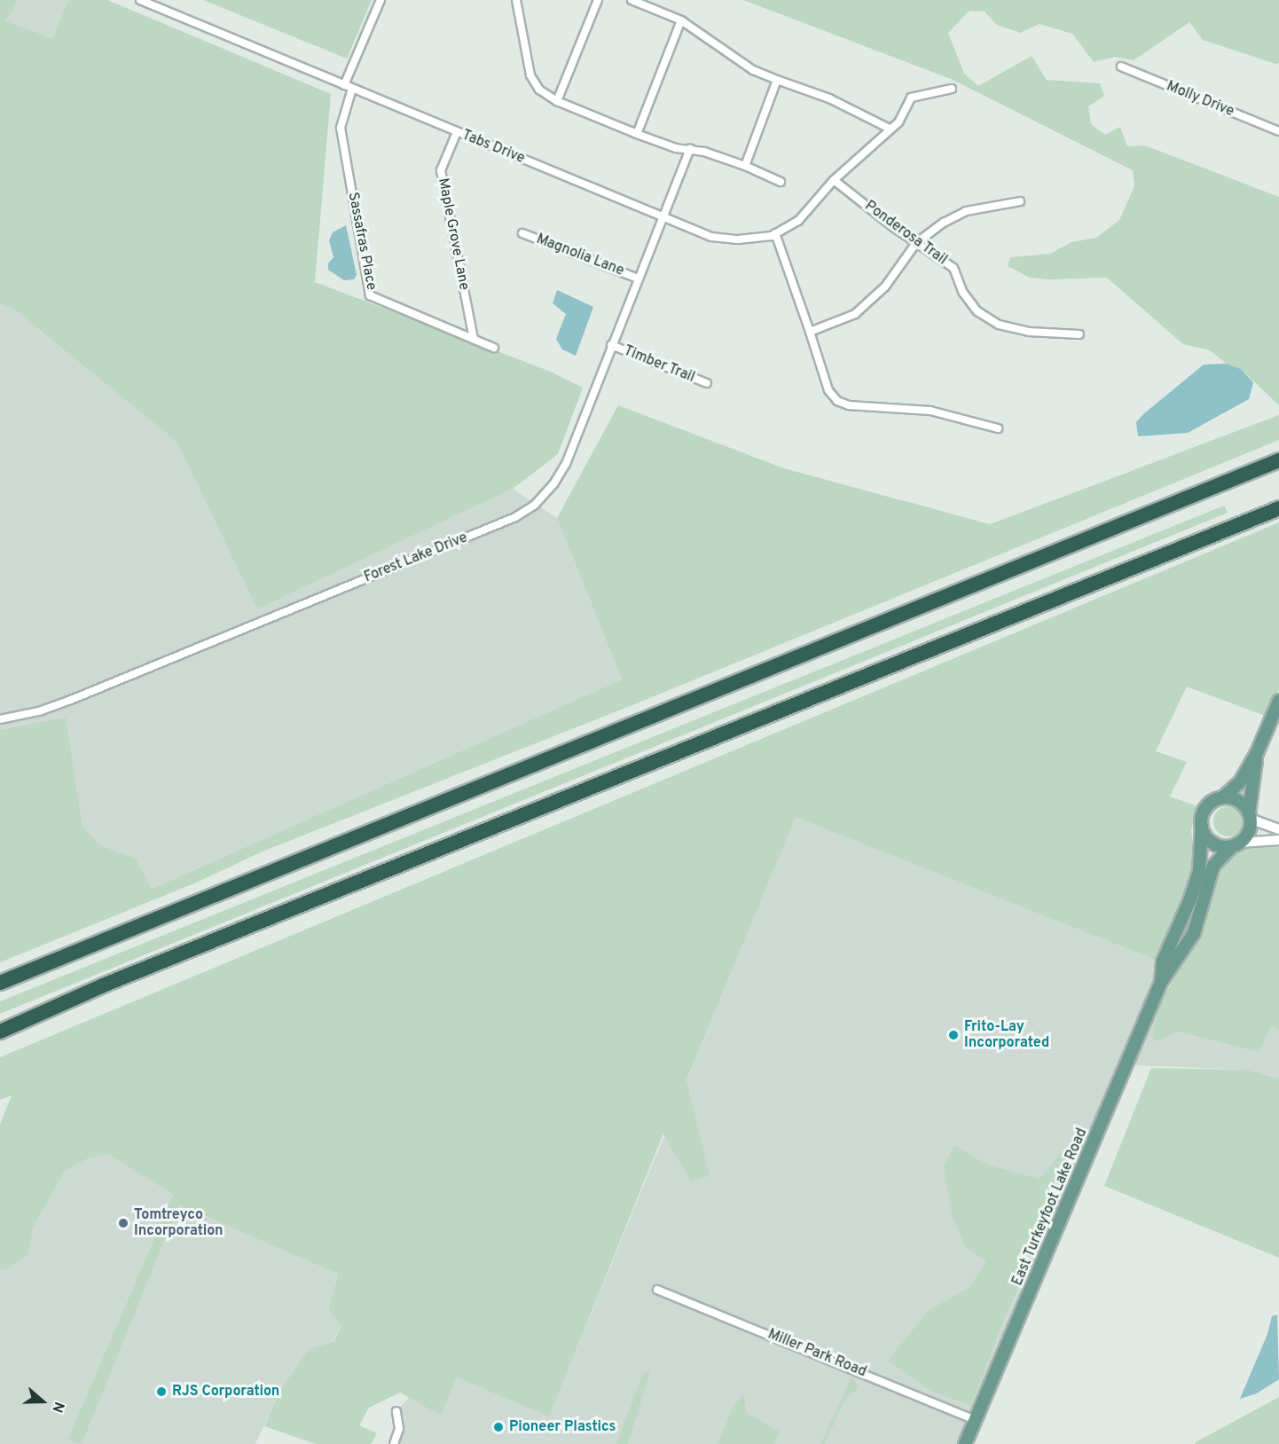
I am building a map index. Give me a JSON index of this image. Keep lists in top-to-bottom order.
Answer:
{
  "streets": {
    "main road": ["East Turkeyfoot Lake Road"],
    "street": [
      "Molly Drive",
      "Tabs Drive",
      "Ponderosa Trail",
      "Maple Grove Lane",
      "Sassafras Place",
      "Magnolia Lane",
      "Timber Trail",
      "Forest Lake Drive",
      "Miller Park Road"
    ]
  },
  "crossings": [
    ["Tabs Drive", "Ponderosa Trail"],
    ["Tabs Drive", "Maple Grove Lane"],
    ["Tabs Drive", "Sassafras Place"],
    ["Tabs Drive", "Forest Lake Drive"],
    ["Maple Grove Lane", "Sassafras Place"],
    ["Magnolia Lane", "Forest Lake Drive"],
    ["Timber Trail", "Forest Lake Drive"],
    ["East Turkeyfoot Lake Road", "Miller Park Road"]
  ],
  "places": [
    "Frito-Lay Incorporated",
    "Tomtreyco Incorporation",
    "RJS Corporation",
    "Pioneer Plastics"
  ],
  "north": "right"
}
